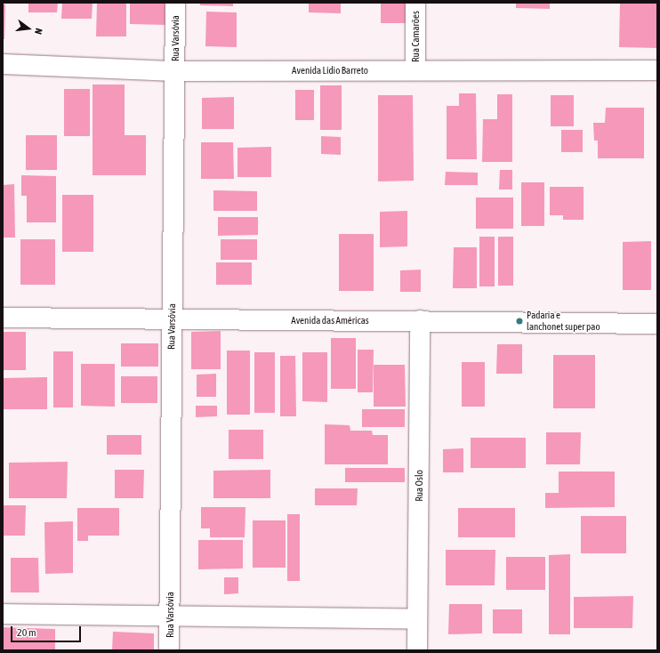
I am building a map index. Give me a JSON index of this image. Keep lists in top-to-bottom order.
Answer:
{
  "streets": {
    "street": [
      "Rua Camarões",
      "Rua Varsóvia",
      "Avenida Lídio Barreto",
      "Avenida das Américas",
      "Rua Oslo"
    ]
  },
  "crossings": [
    ["Rua Camarões", "Avenida Lídio Barreto"],
    ["Rua Varsóvia", "Avenida Lídio Barreto"],
    ["Rua Varsóvia", "Avenida das Américas"],
    ["Avenida das Américas", "Rua Oslo"]
  ],
  "places": ["Padaria e lanchonet super pao"],
  "scale_bar": "20 m",
  "north": "right"
}
